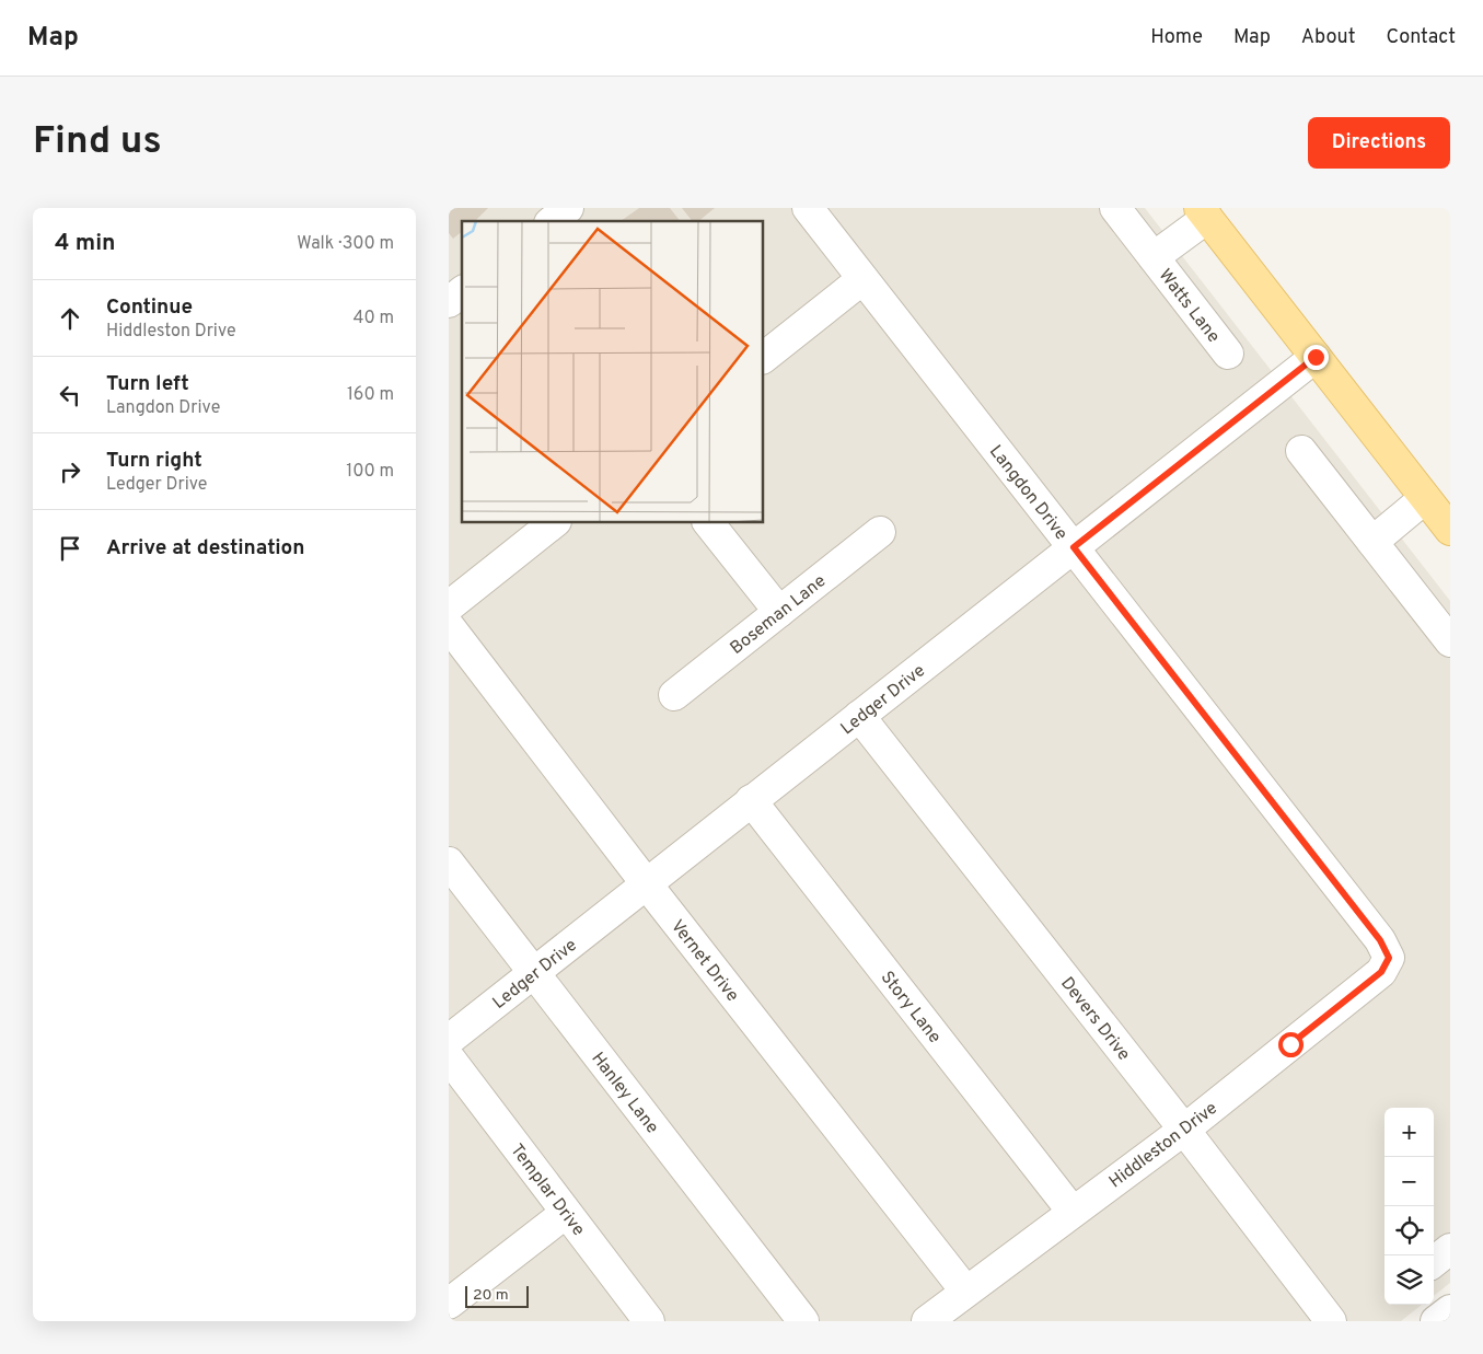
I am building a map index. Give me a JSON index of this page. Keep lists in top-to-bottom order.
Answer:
{
  "streets": {
    "street": [
      "Watts Lane",
      "Langdon Drive",
      "Boseman Lane",
      "Ledger Drive",
      "Vernet Drive",
      "Story Lane",
      "Devers Drive",
      "Hanley Lane",
      "Hiddleston Drive",
      "Templar Drive"
    ]
  },
  "crossings": [
    ["Langdon Drive", "Ledger Drive"],
    ["Langdon Drive", "Hiddleston Drive"],
    ["Ledger Drive", "Vernet Drive"],
    ["Ledger Drive", "Story Lane"],
    ["Ledger Drive", "Devers Drive"],
    ["Ledger Drive", "Hanley Lane"],
    ["Ledger Drive", "Templar Drive"],
    ["Vernet Drive", "Hiddleston Drive"],
    ["Story Lane", "Hiddleston Drive"],
    ["Devers Drive", "Hiddleston Drive"]
  ],
  "scale_bar": "20 m",
  "page": {
    "header": "Map",
    "nav": [
      "Home",
      "Map",
      "About",
      "Contact"
    ],
    "buttons": "Directions",
    "title": "Find us",
    "heading": ["4 min", "Walk · 300 m"],
    "list": [
      ["Continue", "Hiddleston Drive", "40 m"],
      ["Turn left", "Langdon Drive", "160 m"],
      ["Turn right", "Ledger Drive", "100 m"],
      "Arrive at destination"
    ],
    "map_buttons": ["+", "−"],
    "scale": "20 m"
  }
}
